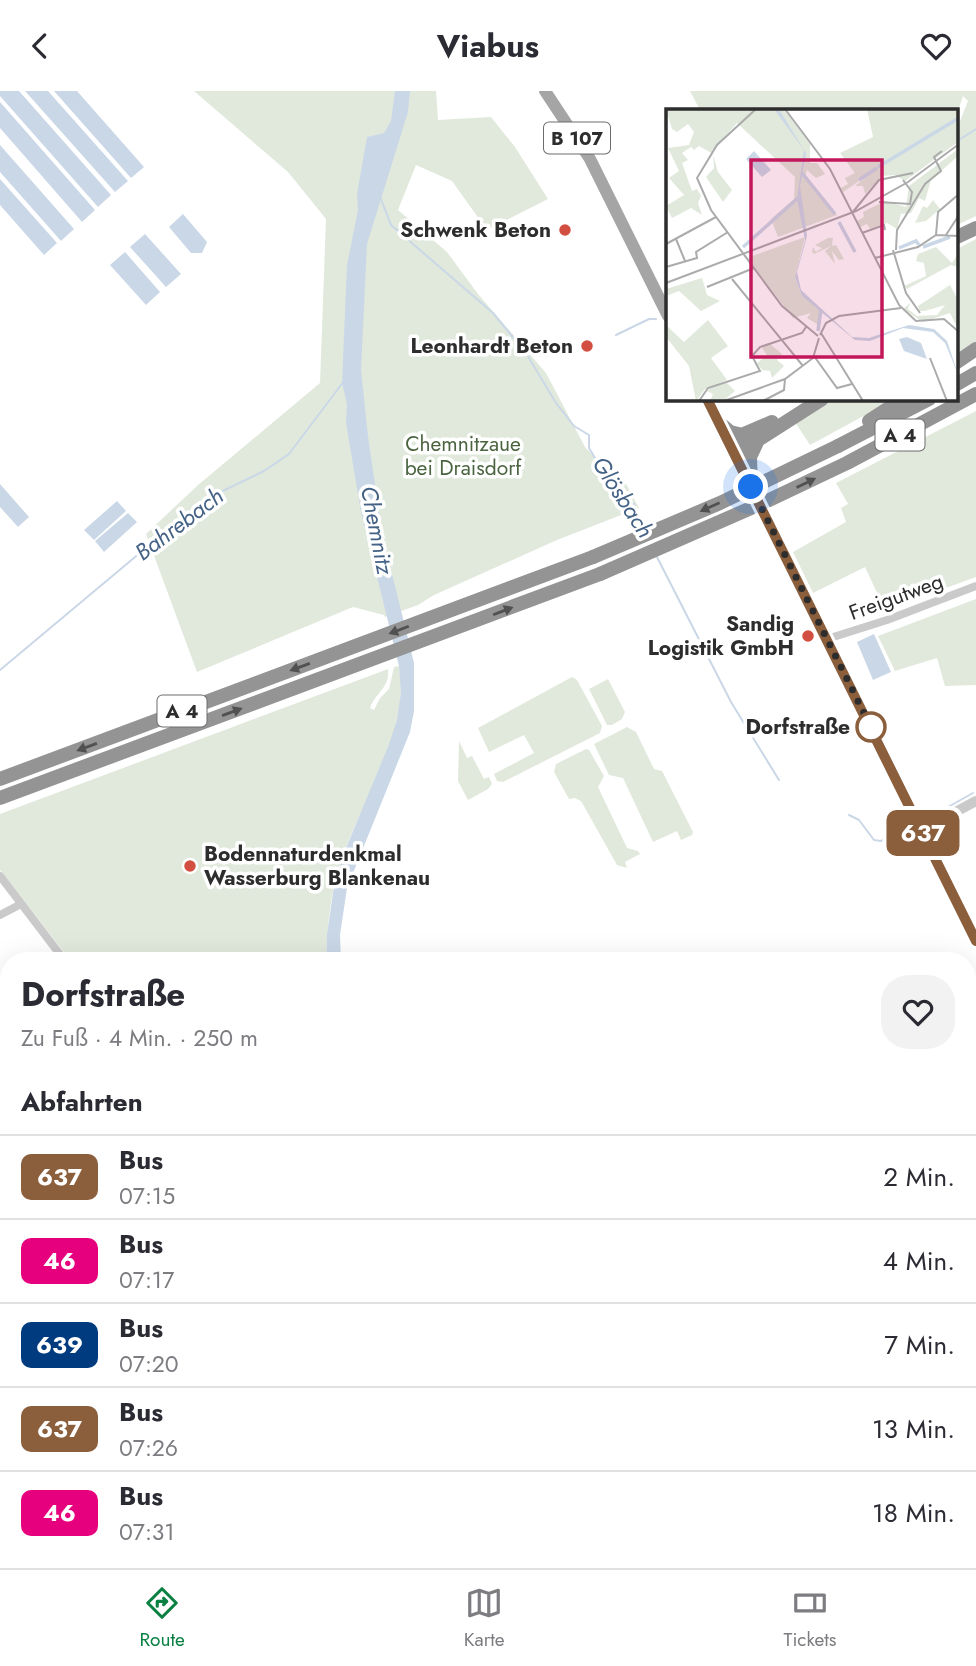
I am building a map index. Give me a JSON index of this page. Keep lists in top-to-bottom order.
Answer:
{
  "streets": {
    "highway": ["A 4"],
    "main road": ["B 107"],
    "street": ["Freigutweg"]
  },
  "water": ["Glösbach", "Bahrebach", "Chemnitz"],
  "parks": ["Chemnitzaue bei Draisdorf"],
  "places": [
    "Schwenk Beton",
    "Leonhardt Beton",
    "Sandig Logistik GmbH",
    "Dorfstraße",
    "Bodennaturdenkmal Wasserburg Blankenau"
  ],
  "lines": ["bus line 637"],
  "page": {
    "header": "Viabus",
    "on_map": "637",
    "heading": [
      ["Dorfstraße", "Zu Fuß · 4 Min. · 250 m"],
      "Abfahrten"
    ],
    "list": [
      {
        "mark": "637",
        "name": "Bus",
        "note": "07:15",
        "value": "2 Min."
      },
      {
        "mark": "46",
        "name": "Bus",
        "note": "07:17",
        "value": "4 Min."
      },
      {
        "mark": "639",
        "name": "Bus",
        "note": "07:20",
        "value": "7 Min."
      },
      {
        "mark": "637",
        "name": "Bus",
        "note": "07:26",
        "value": "13 Min."
      },
      {
        "mark": "46",
        "name": "Bus",
        "note": "07:31",
        "value": "18 Min."
      }
    ],
    "tabs": ["Route", "Karte", "Tickets"]
  }
}
